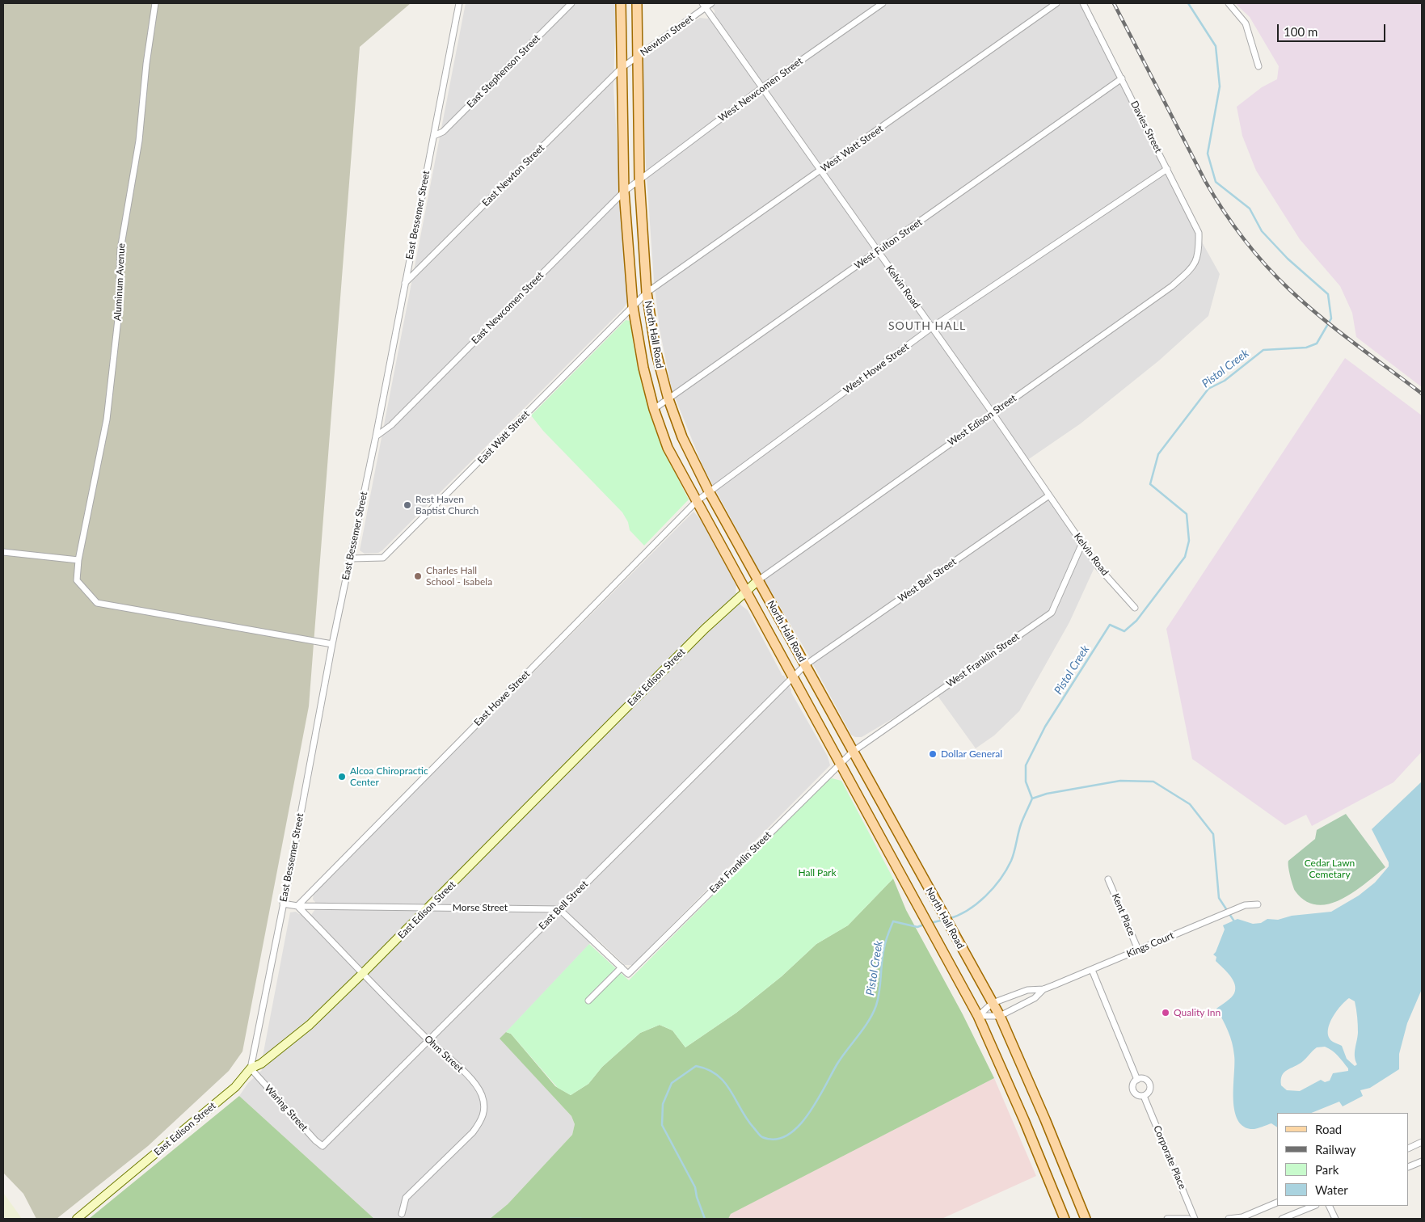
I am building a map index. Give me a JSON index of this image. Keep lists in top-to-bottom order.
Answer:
{
  "streets": {
    "main road": ["North Hall Road"],
    "street": [
      "Newton Street",
      "East Stephenson Street",
      "West Newcomen Street",
      "Davies Street",
      "West Watt Street",
      "East Newton Street",
      "East Bessemer Street",
      "West Fulton Street",
      "Aluminum Avenue",
      "Kelvin Road",
      "East Newcomen Street",
      "West Howe Street",
      "West Edison Street",
      "East Watt Street",
      "West Bell Street",
      "West Franklin Street",
      "East Edison Street",
      "East Howe Street",
      "East Franklin Street",
      "East Bell Street",
      "Morse Street",
      "Kent Place",
      "Kings Court",
      "Ohm Street",
      "Waring Street",
      "Corporate Place"
    ]
  },
  "crossings": [
    ["Newton Street", "East Newton Street"],
    ["Newton Street", "Kelvin Road"],
    ["Newton Street", "North Hall Road"],
    ["East Stephenson Street", "East Bessemer Street"],
    ["West Newcomen Street", "Kelvin Road"],
    ["West Newcomen Street", "East Newcomen Street"],
    ["West Newcomen Street", "North Hall Road"],
    ["Davies Street", "West Fulton Street"],
    ["Davies Street", "West Howe Street"],
    ["Davies Street", "West Edison Street"],
    ["West Watt Street", "Kelvin Road"],
    ["West Watt Street", "North Hall Road"],
    ["West Watt Street", "East Watt Street"],
    ["East Newton Street", "East Bessemer Street"],
    ["East Newton Street", "North Hall Road"],
    ["East Bessemer Street", "Aluminum Avenue"],
    ["East Bessemer Street", "East Newcomen Street"],
    ["East Bessemer Street", "East Watt Street"],
    ["East Bessemer Street", "East Edison Street"],
    ["East Bessemer Street", "Morse Street"],
    ["East Bessemer Street", "Waring Street"],
    ["West Fulton Street", "Kelvin Road"],
    ["West Fulton Street", "North Hall Road"],
    ["Kelvin Road", "West Howe Street"],
    ["Kelvin Road", "West Edison Street"],
    ["Kelvin Road", "West Bell Street"],
    ["Kelvin Road", "West Franklin Street"],
    ["East Newcomen Street", "North Hall Road"],
    ["North Hall Road", "West Howe Street"],
    ["North Hall Road", "West Edison Street"],
    ["North Hall Road", "East Watt Street"],
    ["North Hall Road", "West Bell Street"],
    ["North Hall Road", "West Franklin Street"],
    ["North Hall Road", "East Edison Street"],
    ["North Hall Road", "East Howe Street"],
    ["North Hall Road", "East Franklin Street"],
    ["North Hall Road", "East Bell Street"],
    ["North Hall Road", "Kings Court"],
    ["West Howe Street", "East Howe Street"],
    ["West Edison Street", "East Edison Street"],
    ["West Bell Street", "East Bell Street"],
    ["West Franklin Street", "East Franklin Street"],
    ["East Edison Street", "Morse Street"],
    ["East Edison Street", "Ohm Street"],
    ["East Edison Street", "Waring Street"],
    ["East Howe Street", "Morse Street"],
    ["East Howe Street", "Ohm Street"],
    ["East Bell Street", "Morse Street"],
    ["East Bell Street", "Ohm Street"],
    ["East Bell Street", "Waring Street"],
    ["Morse Street", "Ohm Street"],
    ["Kent Place", "Kings Court"],
    ["Kings Court", "Corporate Place"]
  ],
  "districts": ["SOUTH HALL"],
  "water": ["Pistol Creek"],
  "parks": ["Cedar Lawn Cemetary", "Hall Park"],
  "places": [
    "Rest Haven Baptist Church",
    "Charles Hall School - Isabela",
    "Dollar General",
    "Alcoa Chiropractic Center",
    "Quality Inn"
  ],
  "legend": [
    "Road",
    "Railway",
    "Park",
    "Water"
  ],
  "scale_bar": "100 m"
}
